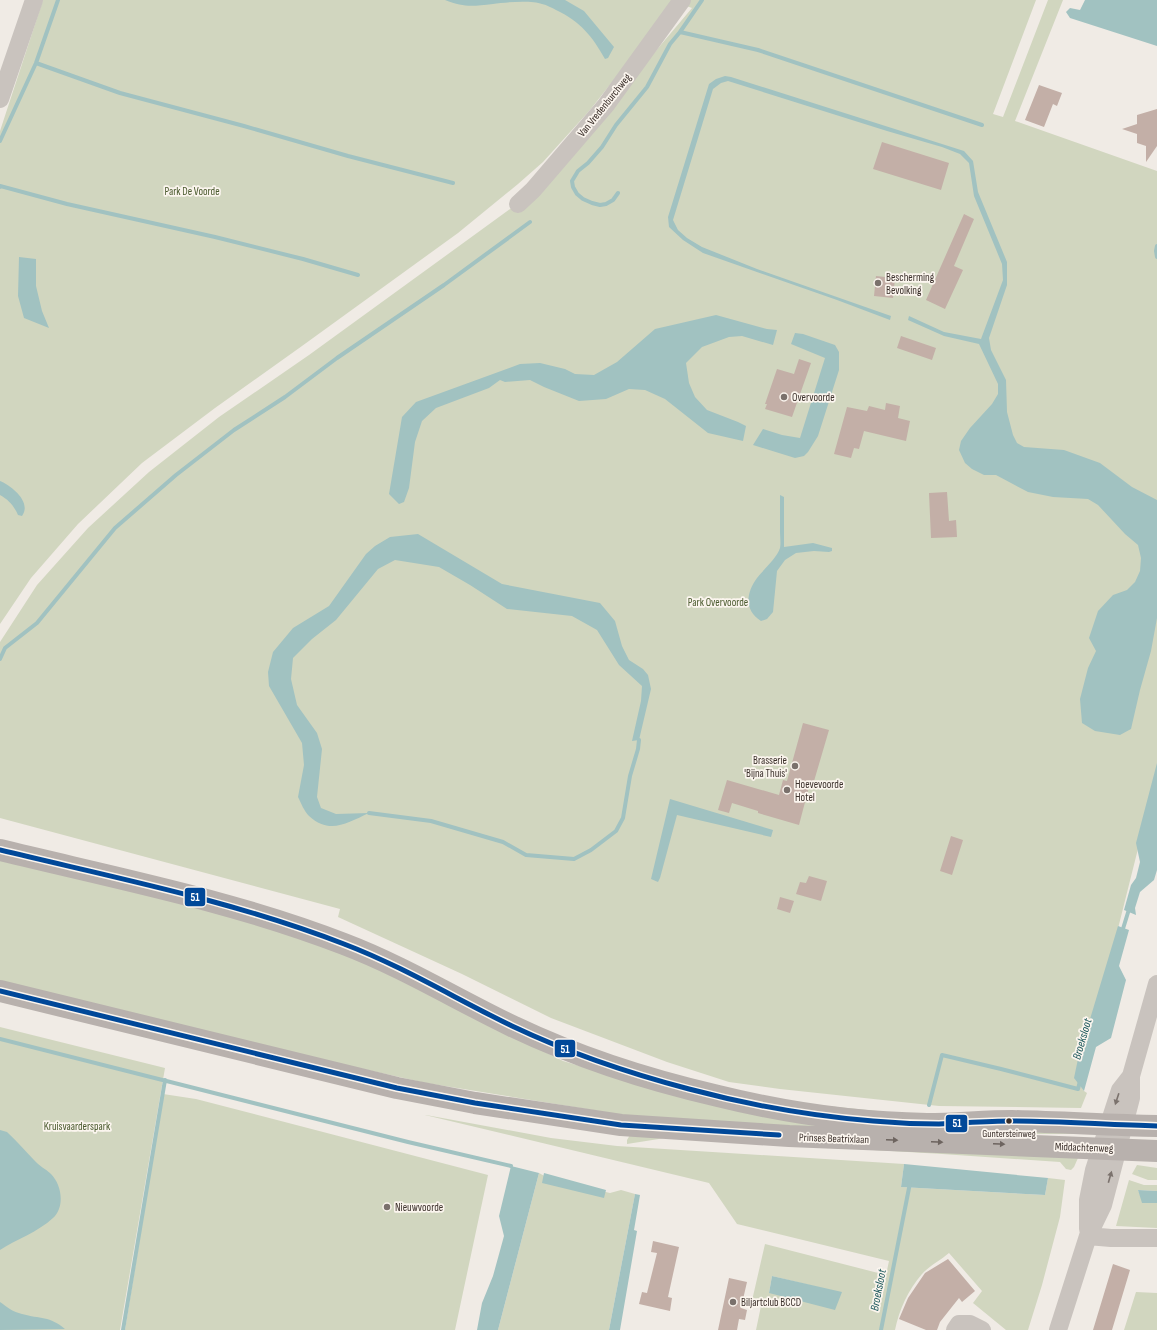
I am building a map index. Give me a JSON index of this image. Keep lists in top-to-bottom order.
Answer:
{
  "streets": {
    "main road": ["Prinses Beatrixlaan", "Middachtenweg"],
    "street": ["Van Vredenburchweg"]
  },
  "crossings": [
    ["Prinses Beatrixlaan", "Middachtenweg"]
  ],
  "water": ["Broeksloot"],
  "parks": ["Park De Voorde", "Park Overvoorde", "Kruisvaarderspark"],
  "places": [
    "Bescherming Bevolking",
    "Overvoorde",
    "Brasserie 'Bijna Thuis'",
    "Hoevevoorde Hotel",
    "Guntersteinweg",
    "Nieuwvoorde",
    "Biljartclub BCCD"
  ],
  "lines": ["transit line 51"]
}
